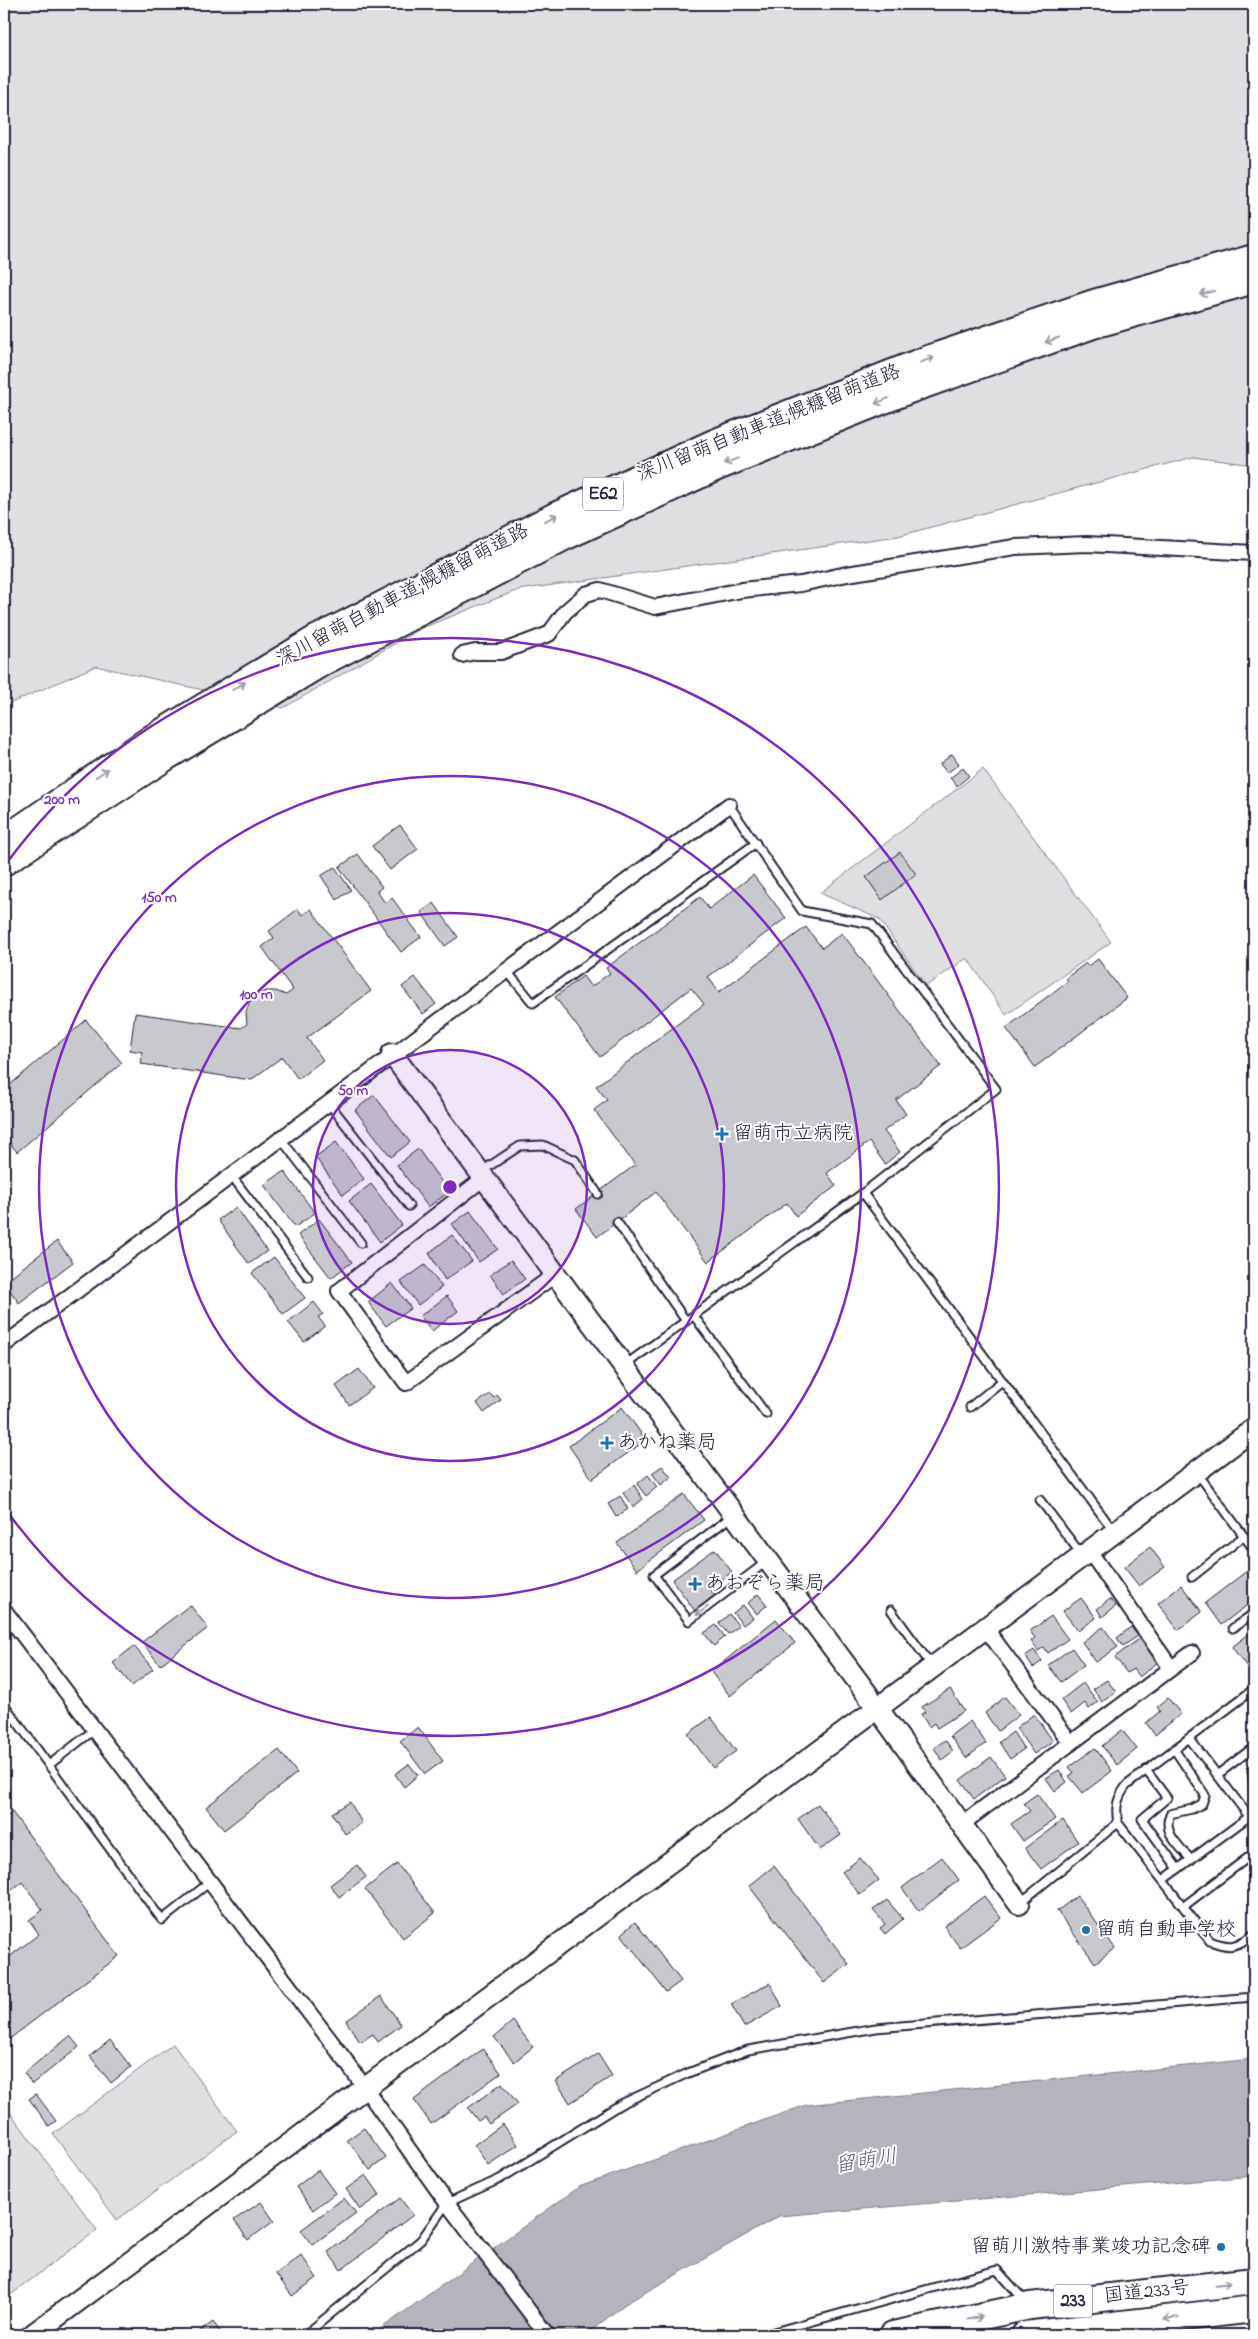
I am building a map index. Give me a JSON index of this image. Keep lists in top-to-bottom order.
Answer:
{
  "streets": {
    "highway": [
      "深川留萌自動車道;幌糠留萌道路",
      "E62",
      "国道233号",
      "233"
    ]
  },
  "water": ["留萌川"],
  "places": {
    "health": ["留萌市立病院", "あかね薬局", "あおぞら薬局"],
    "other": ["留萌自動車学校", "留萌川激特事業竣功記念碑"]
  },
  "rings": [
    "200 m",
    "150 m",
    "100 m",
    "50 m"
  ]
}
